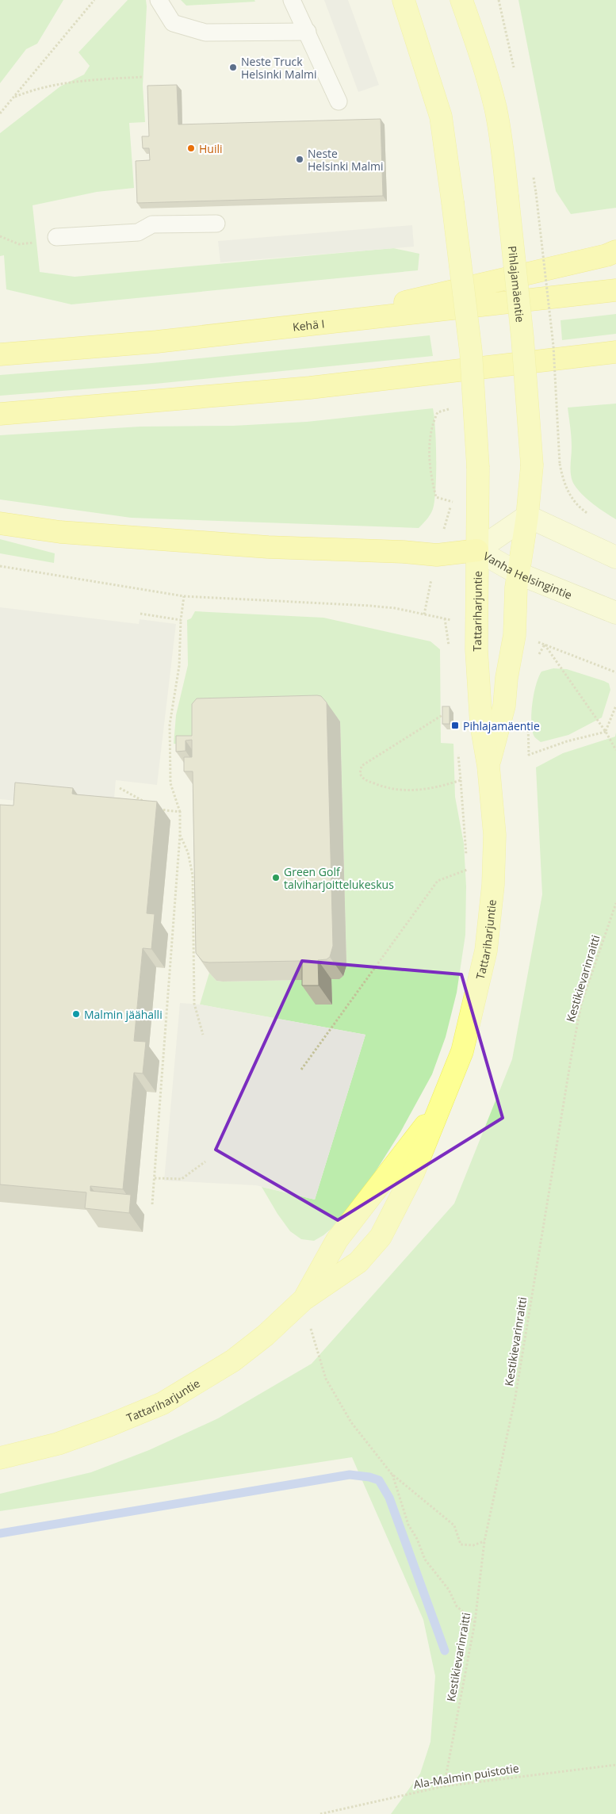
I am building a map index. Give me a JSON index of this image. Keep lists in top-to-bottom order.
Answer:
{
  "streets": {
    "highway": ["Kehä I"],
    "main road": ["Pihlajamäentie", "Vanha Helsingintie", "Tattariharjuntie"],
    "path": ["Kestikievarinraitti", "Ala-Malmin puistotie"]
  },
  "crossings": [
    ["Pihlajamäentie", "Vanha Helsingintie"],
    ["Pihlajamäentie", "Tattariharjuntie"],
    ["Vanha Helsingintie", "Tattariharjuntie"],
    ["Kestikievarinraitti", "Ala-Malmin puistotie"]
  ],
  "places": {
    "other": [
      "Neste Truck Helsinki Malmi",
      "Huili",
      "Neste Helsinki Malmi",
      "Green Golf talviharjoittelukeskus",
      "Malmin jäähalli"
    ],
    "transit": ["Pihlajamäentie"]
  }
}
